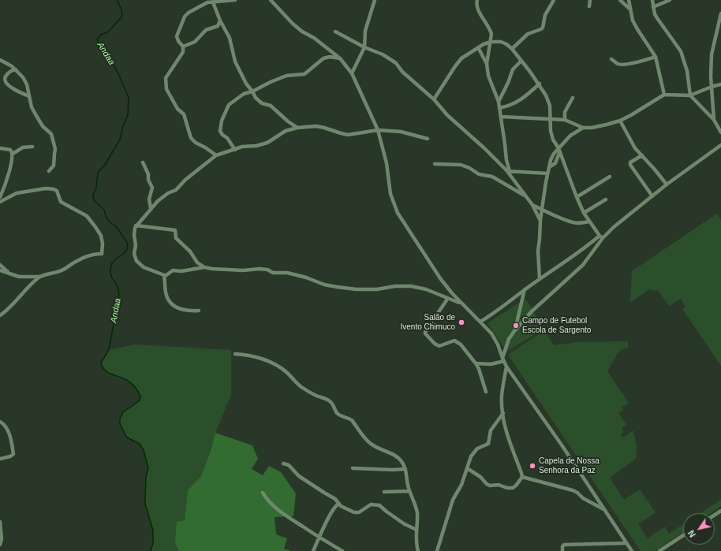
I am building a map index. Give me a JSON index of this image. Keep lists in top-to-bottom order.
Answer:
{
  "water": ["Andaa"],
  "places": ["Salão de Ivento Chimuco", "Campo de Futebol Escola de Sargento", "Capela de Nossa Senhora da Paz"],
  "north": "bottom left"
}
